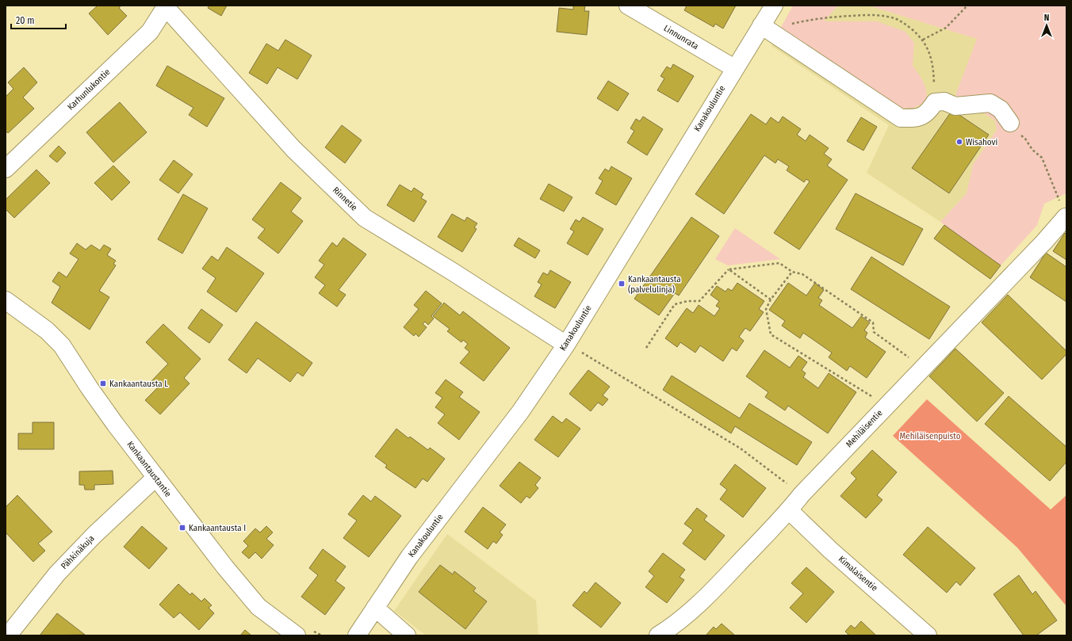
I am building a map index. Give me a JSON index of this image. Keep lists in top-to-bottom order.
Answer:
{
  "streets": {
    "street": [
      "Linnunrata",
      "Karhunlukontie",
      "Kanakouluntie",
      "Rinnetie",
      "Mehiläisentie",
      "Kankaantaustantie",
      "Pähkinäkuja",
      "Kimalaisentie"
    ]
  },
  "crossings": [
    ["Linnunrata", "Kanakouluntie"],
    ["Karhunlukontie", "Rinnetie"],
    ["Kanakouluntie", "Rinnetie"],
    ["Mehiläisentie", "Kimalaisentie"],
    ["Kankaantaustantie", "Pähkinäkuja"]
  ],
  "parks": ["Mehiläisenpuisto"],
  "places": {
    "other": ["Wisahovi"],
    "transit": ["Kankaantausta (palvelulinja)", "Kankaantausta L", "Kankaantausta I"]
  },
  "scale_bar": "20 m",
  "north": "top"
}
